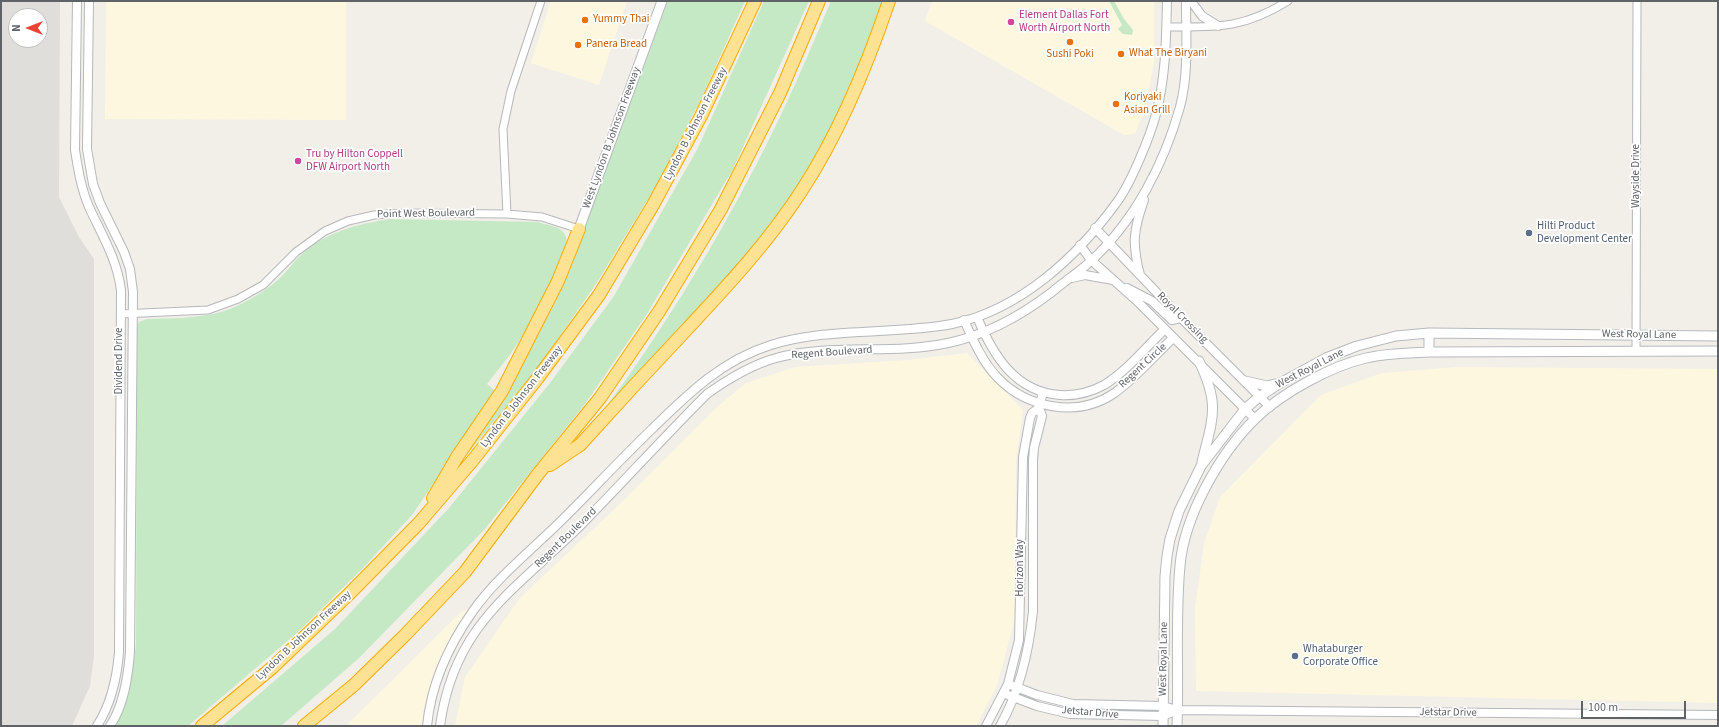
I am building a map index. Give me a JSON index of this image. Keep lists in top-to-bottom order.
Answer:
{
  "streets": {
    "highway": ["Lyndon B Johnson Freeway"],
    "main road": ["West Lyndon B Johnson Freeway", "West Royal Lane"],
    "street": [
      "Wayside Drive",
      "Point West Boulevard",
      "Royal Crossing",
      "Regent Boulevard",
      "Dividend Drive",
      "Regent Circle",
      "Horizon Way",
      "Jetstar Drive"
    ]
  },
  "crossings": [
    ["West Lyndon B Johnson Freeway", "Point West Boulevard"],
    ["Wayside Drive", "West Royal Lane"],
    ["Point West Boulevard", "Dividend Drive"],
    ["Royal Crossing", "West Royal Lane"],
    ["Royal Crossing", "Regent Boulevard"],
    ["Royal Crossing", "Regent Circle"],
    ["West Royal Lane", "Jetstar Drive"],
    ["Regent Boulevard", "Regent Circle"],
    ["Regent Circle", "Horizon Way"],
    ["Horizon Way", "Jetstar Drive"]
  ],
  "places": [
    "Yummy Thai",
    "Element Dallas Fort Worth Airport North",
    "Sushi Poki",
    "Panera Bread",
    "What The Biryani",
    "Koriyaki Asian Grill",
    "Tru by Hilton Coppell DFW Airport North",
    "Hilti Product Development Center",
    "Whataburger Corporate Office"
  ],
  "scale_bar": "100 m",
  "north": "left"
}
